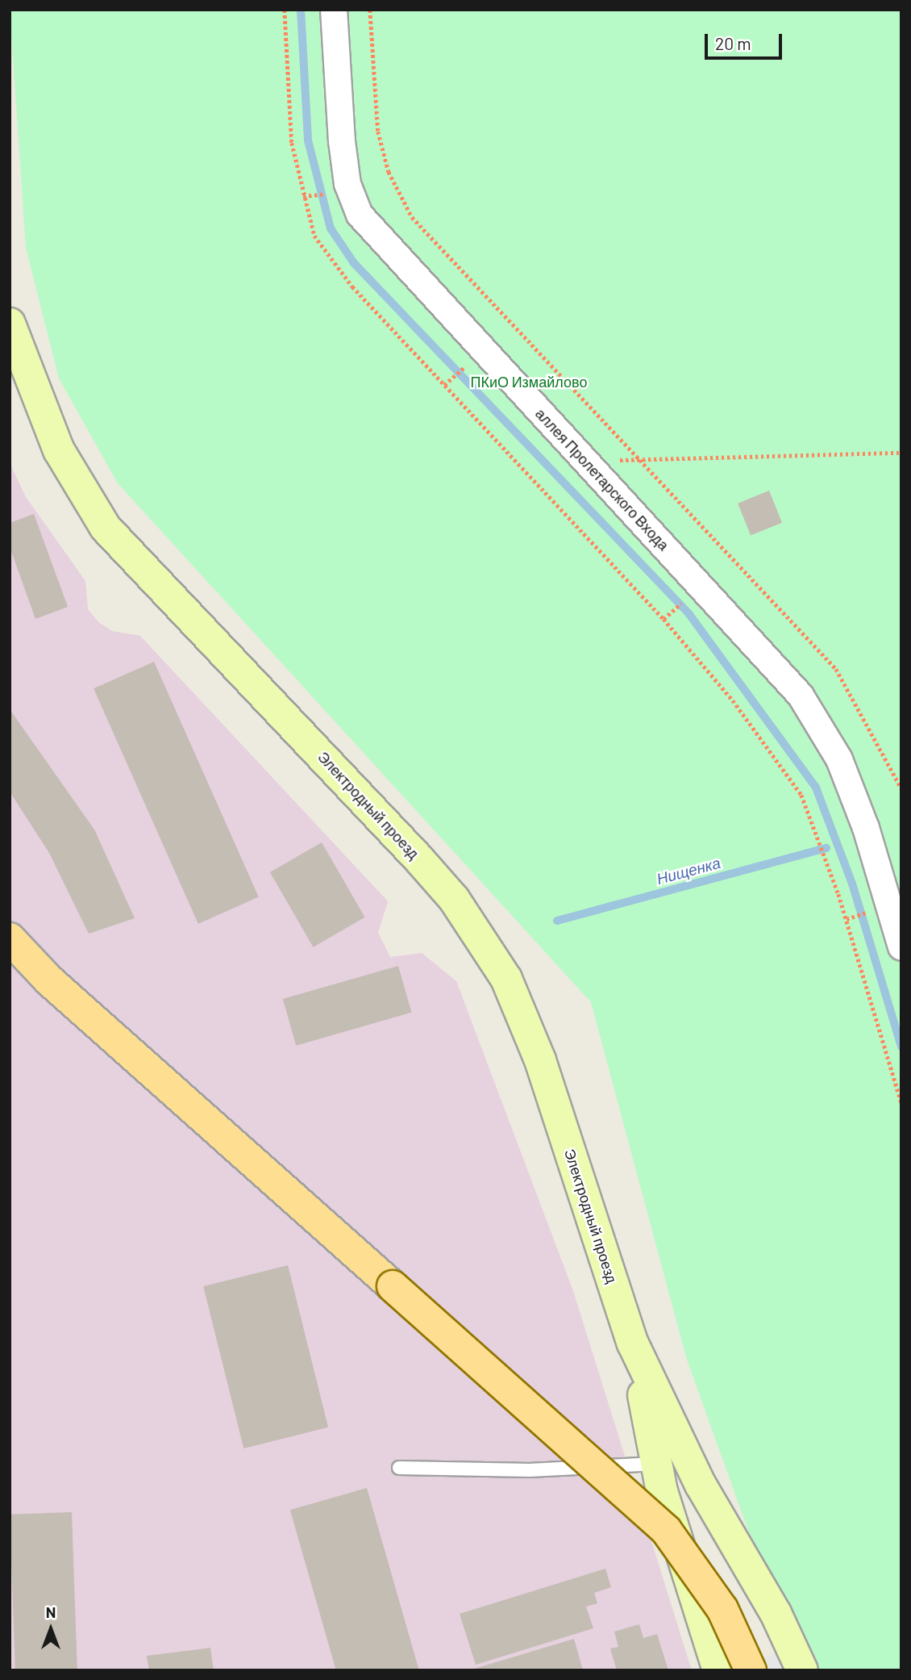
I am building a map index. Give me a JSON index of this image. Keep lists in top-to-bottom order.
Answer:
{
  "streets": {
    "street": ["аллея Пролетарского Входа", "Электродный проезд"]
  },
  "water": ["Нищенка"],
  "parks": ["ПКиО Измайлово"],
  "scale_bar": "20 m",
  "north": "top"
}
